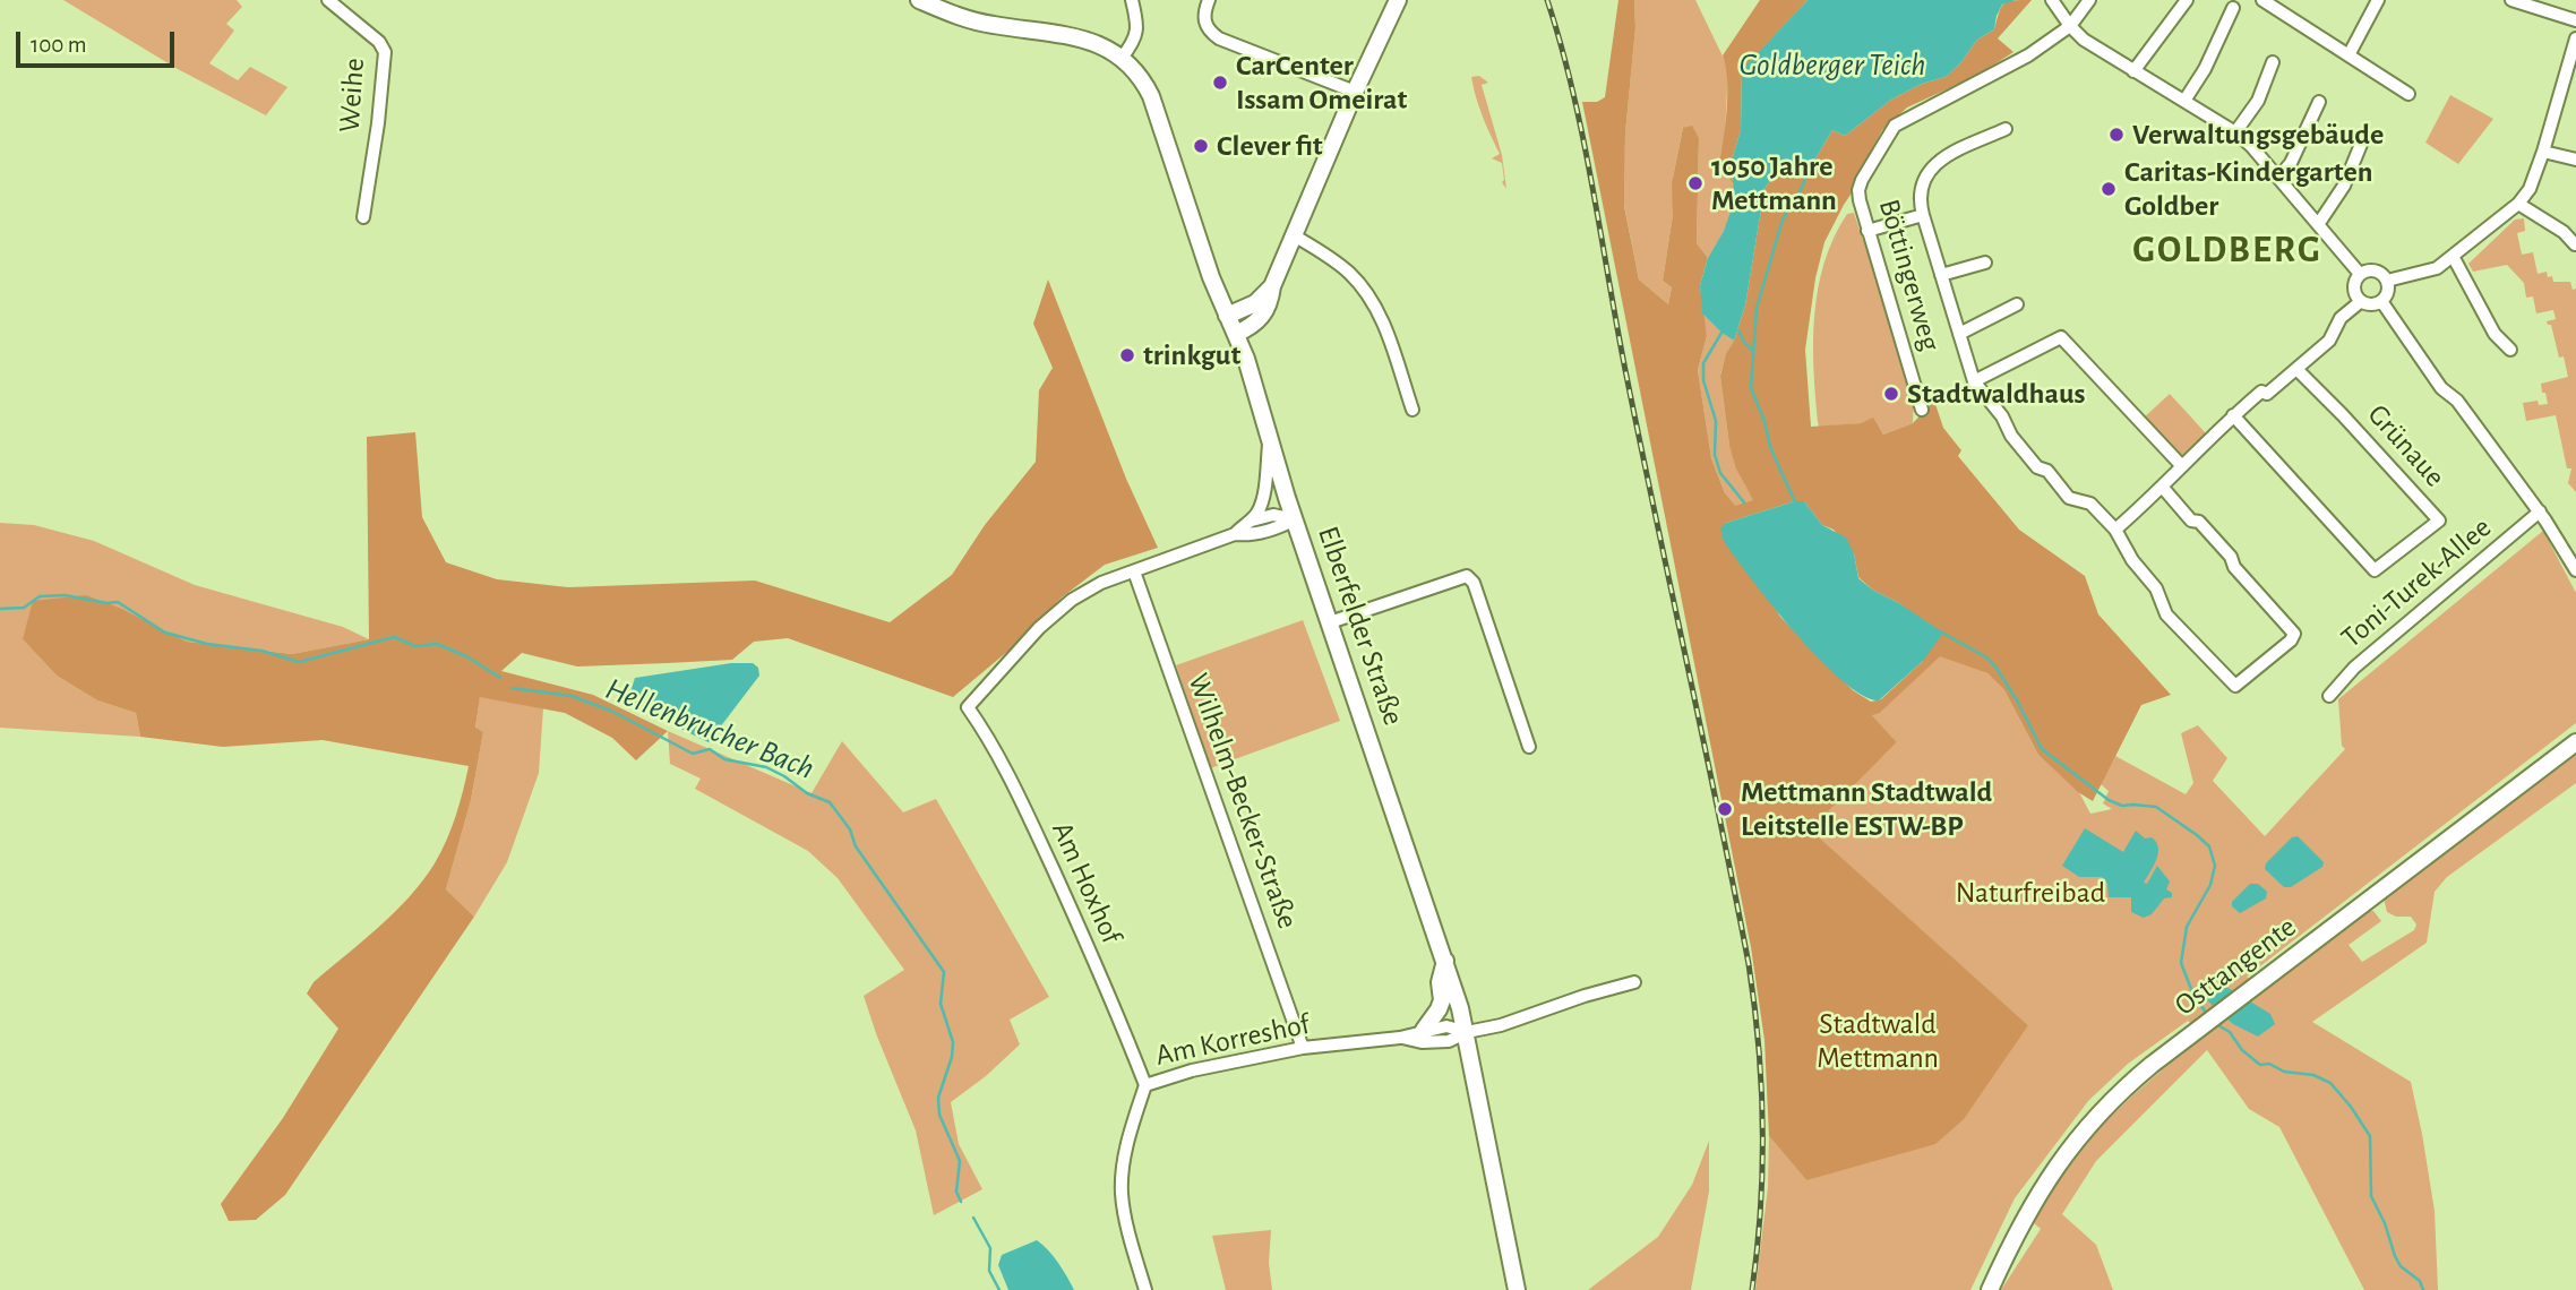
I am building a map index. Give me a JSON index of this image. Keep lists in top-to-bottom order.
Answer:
{
  "streets": {
    "main road": ["Elberfelder Straße", "Osttangente"],
    "street": [
      "Weihe",
      "Böttingerweg",
      "Grünaue",
      "Toni-Turek-Allee",
      "Wilhelm-Becker-Straße",
      "Am Hoxhof",
      "Am Korreshof"
    ]
  },
  "crossings": [
    ["Elberfelder Straße", "Am Korreshof"],
    ["Wilhelm-Becker-Straße", "Am Hoxhof"],
    ["Wilhelm-Becker-Straße", "Am Korreshof"],
    ["Am Hoxhof", "Am Korreshof"]
  ],
  "districts": ["GOLDBERG"],
  "water": ["Goldberger Teich", "Hellenbrucher Bach"],
  "parks": ["Naturfreibad", "Stadtwald Mettmann"],
  "places": [
    "CarCenter Issam Omeirat",
    "Verwaltungsgebäude",
    "Clever fit",
    "1050 Jahre Mettmann",
    "Caritas-Kindergarten Goldber",
    "trinkgut",
    "Stadtwaldhaus",
    "Mettmann Stadtwald Leitstelle ESTW-BP"
  ],
  "scale_bar": "100 m"
}
